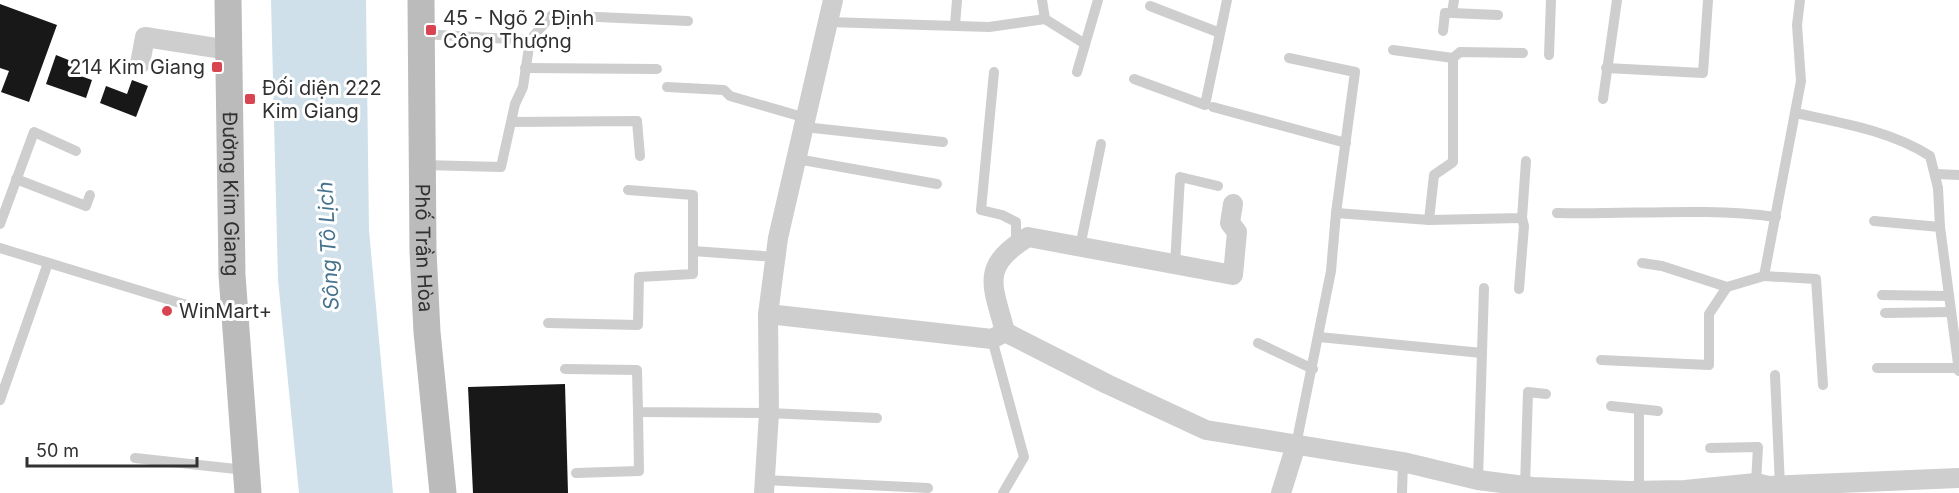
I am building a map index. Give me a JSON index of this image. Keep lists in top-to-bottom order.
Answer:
{
  "streets": {
    "main road": ["Đường Kim Giang", "Phố Trần Hòa"]
  },
  "water": ["Sông Tô Lịch"],
  "places": {
    "transit": ["45 - Ngõ 2 Định Công Thượng", "214 Kim Giang", "Đối diện 222 Kim Giang"],
    "other": ["WinMart+"]
  },
  "scale_bar": "50 m"
}
